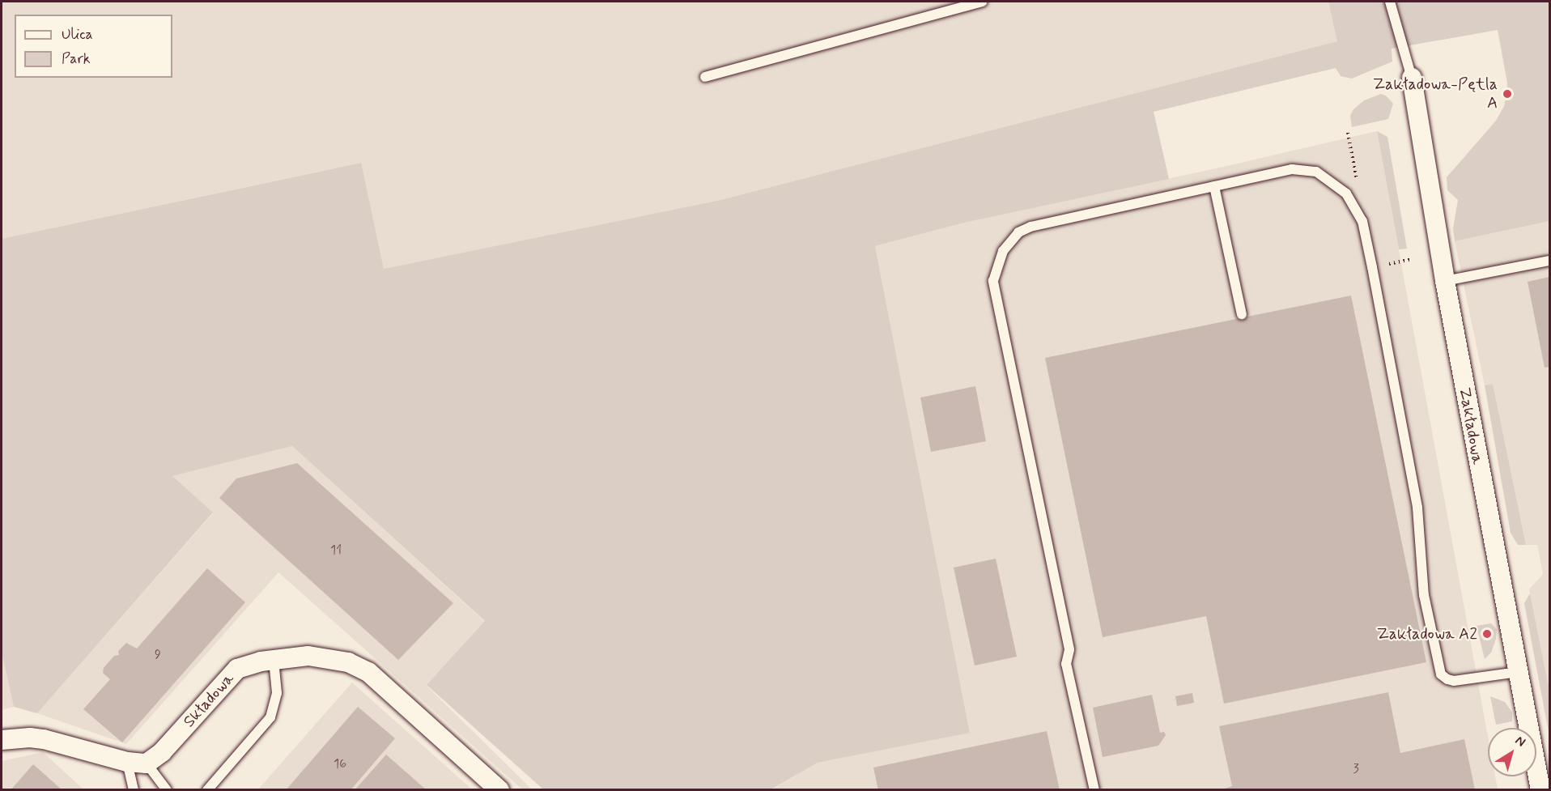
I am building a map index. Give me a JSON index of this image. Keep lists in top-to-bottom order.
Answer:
{
  "streets": {
    "street": ["Zakładowa", "Składowa"]
  },
  "places": ["Zakładowa-Pętla A", "Zakładowa A2"],
  "house_numbers": [
    "11",
    "9",
    "16",
    "3"
  ],
  "legend": ["Ulica", "Park"],
  "north": "top right"
}
